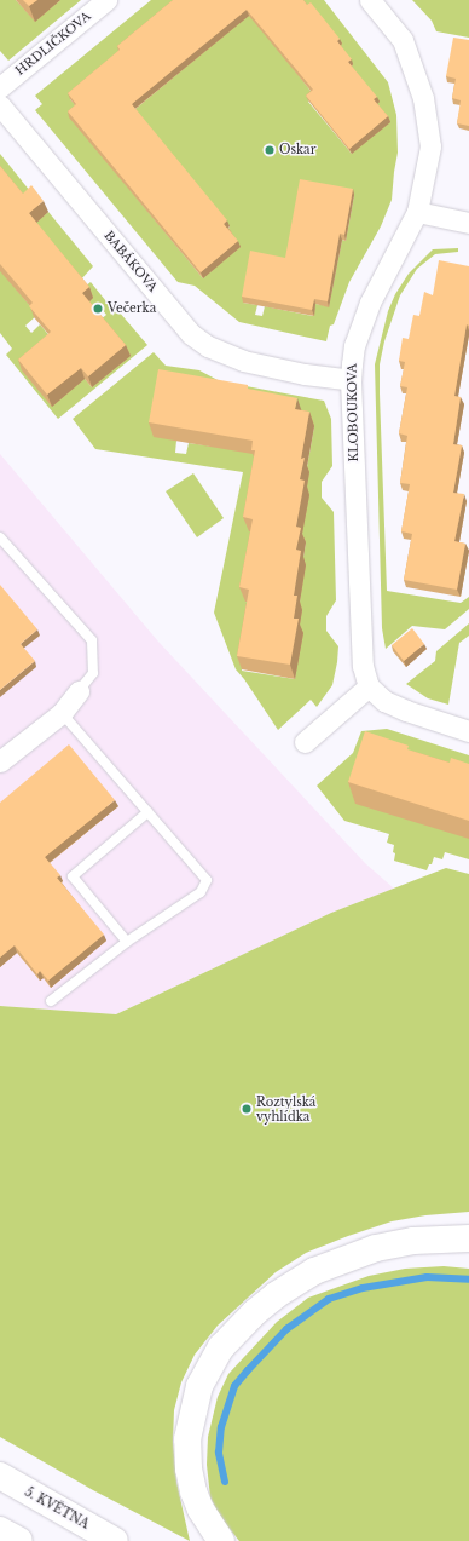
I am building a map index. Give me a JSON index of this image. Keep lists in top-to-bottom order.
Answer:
{
  "streets": {
    "highway": ["5. KVĚTNA"],
    "street": ["HRDLIČKOVA", "BABÁKOVA", "KLOBOUKOVA"]
  },
  "crossings": [
    ["BABÁKOVA", "KLOBOUKOVA"]
  ],
  "places": ["Oskar", "Večerka", "Roztylská vyhlídka"]
}
